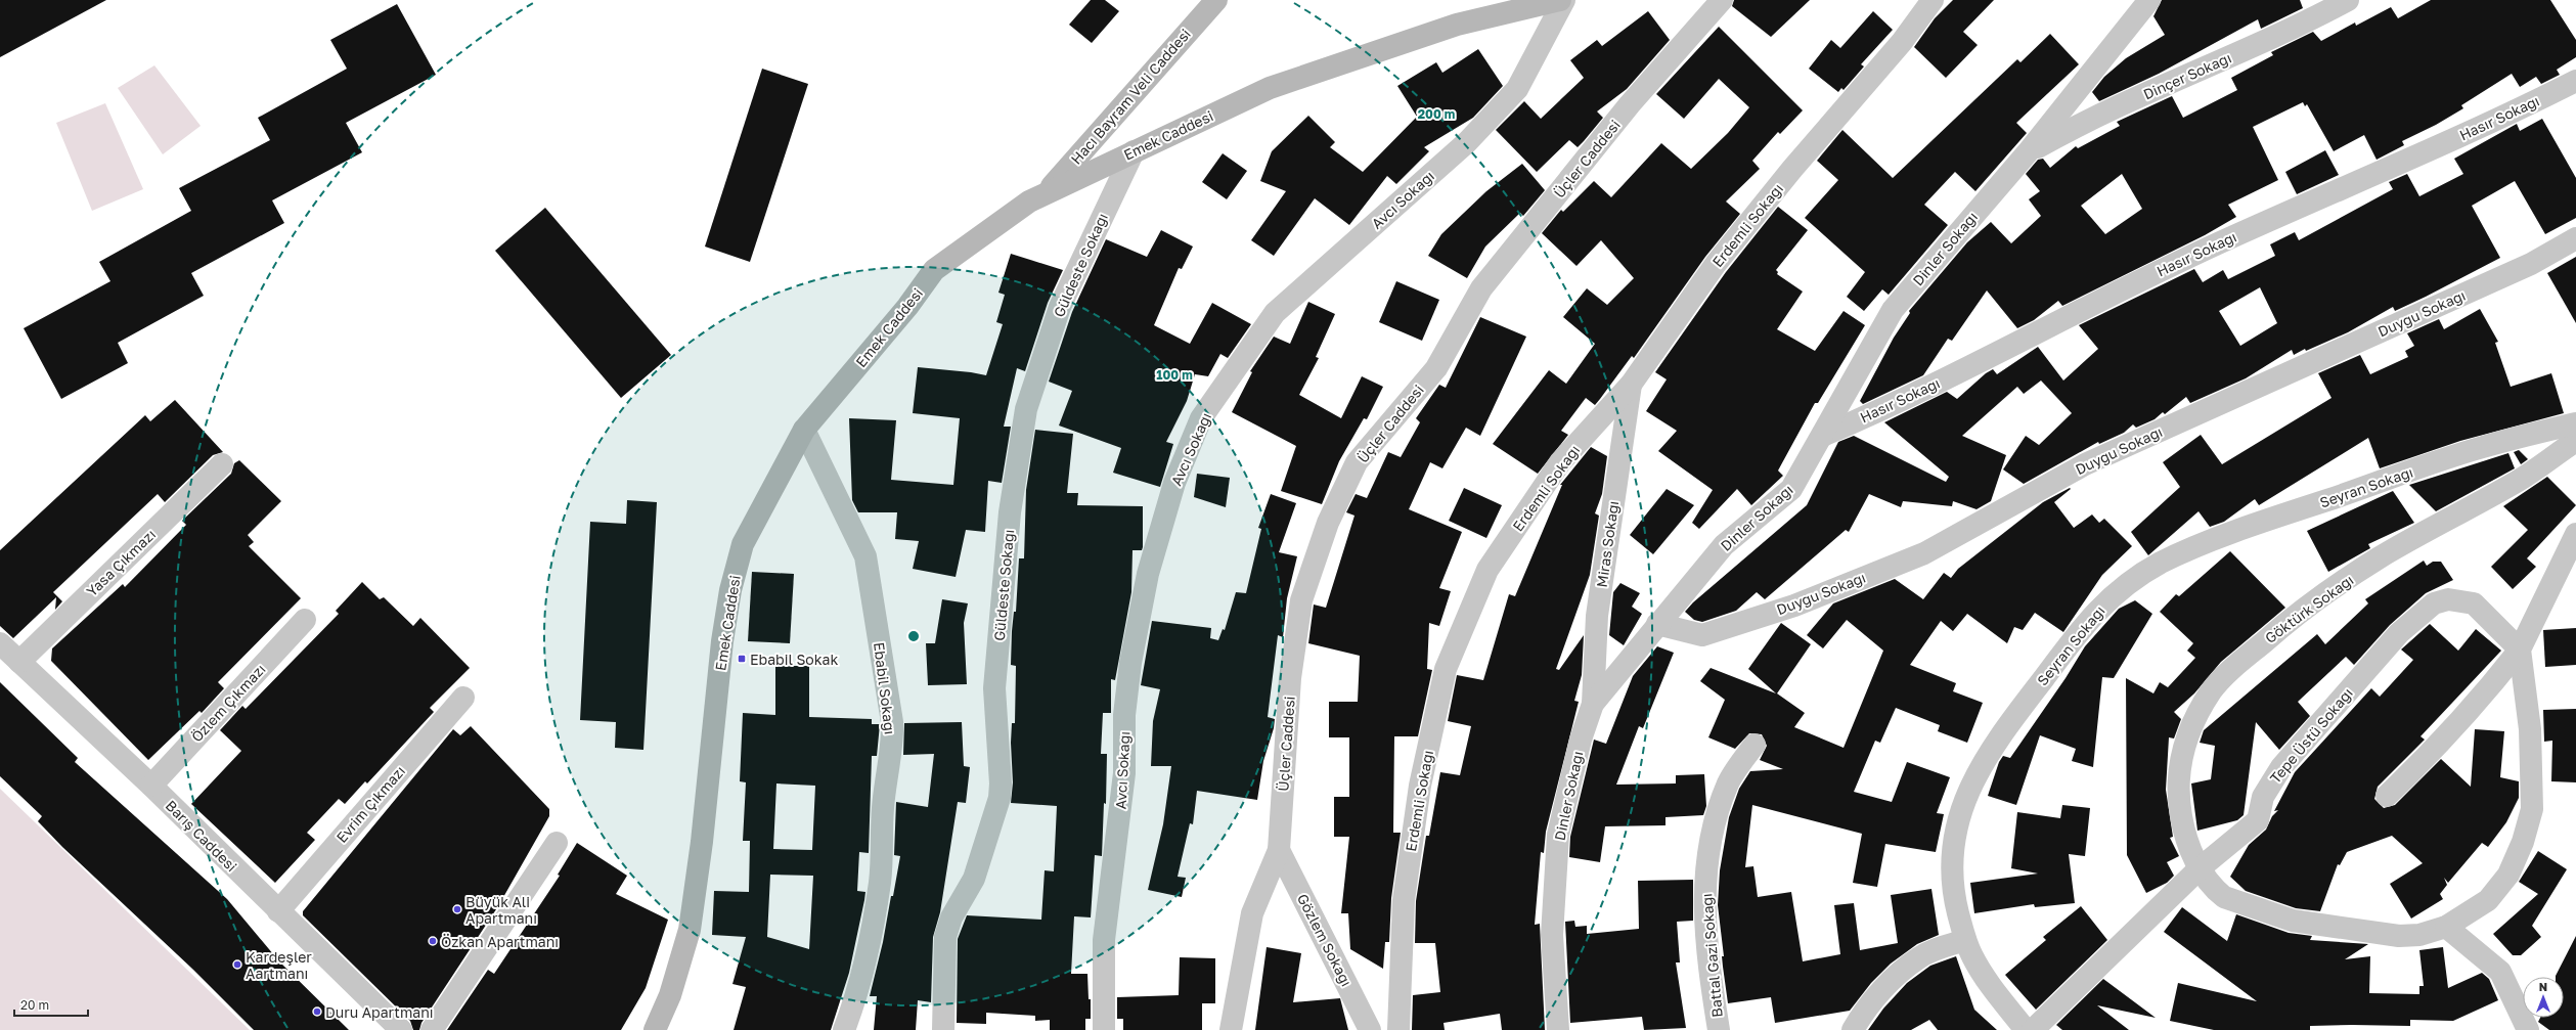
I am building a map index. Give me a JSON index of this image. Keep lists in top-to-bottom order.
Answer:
{
  "streets": {
    "street": [
      "Dinçer Sokağı",
      "Hacı Bayram Veli Caddesi",
      "Hasır Sokağı",
      "Emek Caddesi",
      "Üçler Caddesi",
      "Avcı Sokağı",
      "Erdemli Sokağı",
      "Dinler Sokağı",
      "Güldeste Sokağı",
      "Duygu Sokağı",
      "Seyran Sokağı",
      "Miras Sokağı",
      "Yasa Çıkmazı",
      "Göktürk Sokağı",
      "Ebabil Sokağı",
      "Özlem Çıkmazı",
      "Tepe Üstü Sokağı",
      "Evrim Çıkmazı",
      "Barış Caddesi",
      "Gözlem Sokağı",
      "Battal Gazi Sokağı"
    ]
  },
  "crossings": [
    ["Dinçer Sokağı", "Dinler Sokağı"],
    ["Hacı Bayram Veli Caddesi", "Emek Caddesi"],
    ["Hasır Sokağı", "Dinler Sokağı"],
    ["Emek Caddesi", "Güldeste Sokağı"],
    ["Emek Caddesi", "Ebabil Sokağı"],
    ["Üçler Caddesi", "Gözlem Sokağı"],
    ["Erdemli Sokağı", "Miras Sokağı"],
    ["Dinler Sokağı", "Duygu Sokağı"],
    ["Dinler Sokağı", "Miras Sokağı"],
    ["Yasa Çıkmazı", "Barış Caddesi"],
    ["Göktürk Sokağı", "Tepe Üstü Sokağı"],
    ["Özlem Çıkmazı", "Barış Caddesi"],
    ["Evrim Çıkmazı", "Barış Caddesi"]
  ],
  "places": {
    "transit": ["Ebabil Sokak"],
    "other": [
      "Büyük Ali Apartmanı",
      "Özkan Apartmanı",
      "Kardeşler Aartmanı",
      "Duru Apartmanı"
    ]
  },
  "scale_bar": "20 m",
  "north": "top",
  "rings": ["200 m", "100 m"]
}
